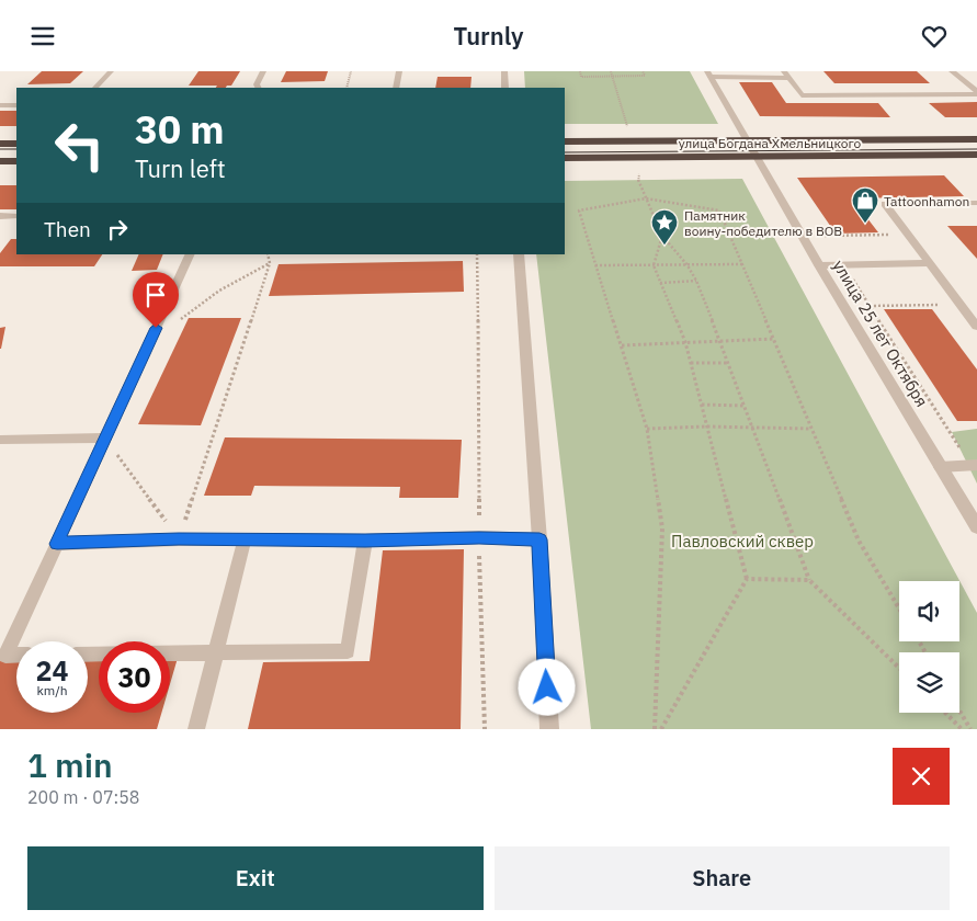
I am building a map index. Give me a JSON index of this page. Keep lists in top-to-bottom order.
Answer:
{
  "streets": {
    "highway": ["улица Богдана Хмельницкого"],
    "street": ["улица 25 лет Октября"]
  },
  "crossings": [
    ["улица Богдана Хмельницкого", "улица 25 лет Октября"]
  ],
  "parks": ["Павловский сквер"],
  "places": {
    "shop": ["Tattoonhamon"],
    "place": ["Памятник воину-победителю в ВОВ"]
  },
  "page": {
    "header": "Turnly",
    "turn": ["30 m", "Turn left"],
    "then": "Then",
    "speed": "24 km/h",
    "limit": "30",
    "heading": ["1 min", "200 m · 07:58"],
    "buttons": ["Exit", "Share"]
  }
}
